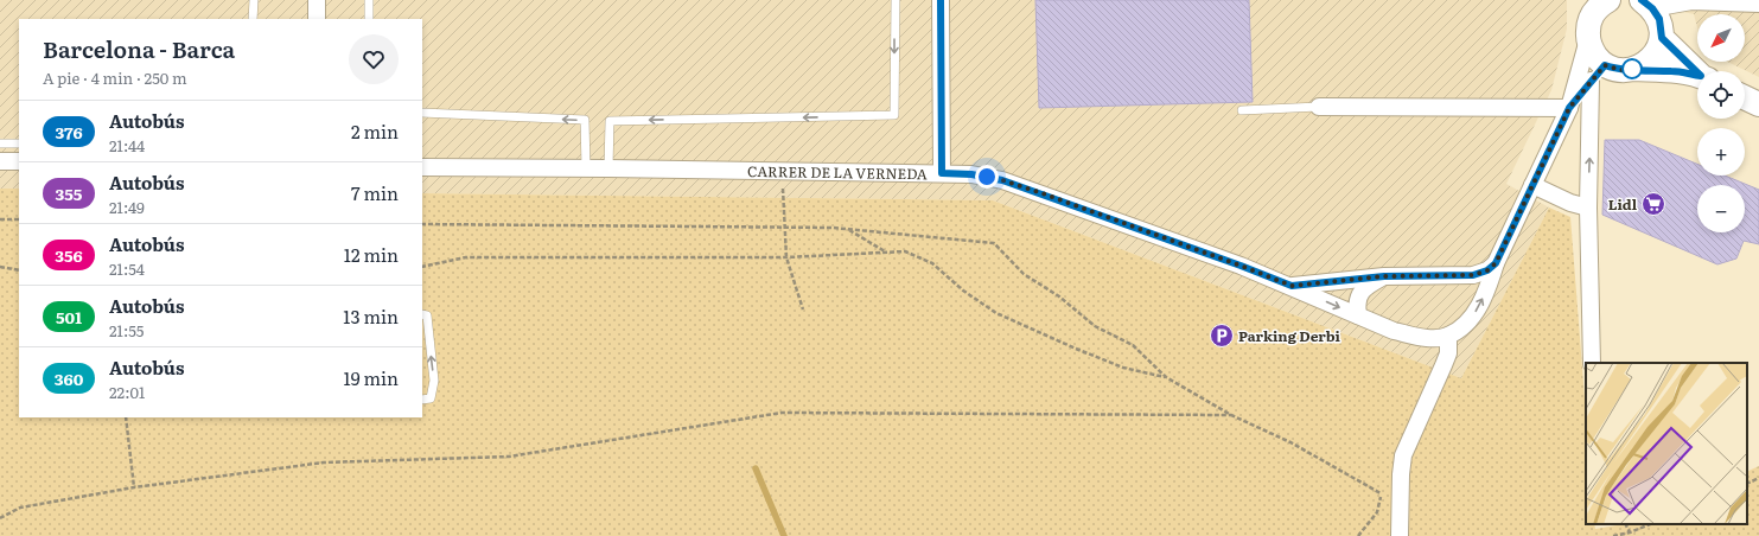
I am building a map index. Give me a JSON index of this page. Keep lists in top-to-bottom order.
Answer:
{
  "streets": {
    "street": ["CARRER DE LA VERNEDA"]
  },
  "places": {
    "supermarket": ["Lidl"],
    "parking": ["Parking Derbi"]
  },
  "lines": ["bus line 376"],
  "north": "bottom left",
  "page": {
    "map_buttons": ["+", "−"],
    "heading": ["Barcelona - Barca", "A pie · 4 min · 250 m"],
    "list": [
      {
        "mark": "376",
        "name": "Autobús",
        "note": "21:44",
        "value": "2 min"
      },
      {
        "mark": "355",
        "name": "Autobús",
        "note": "21:49",
        "value": "7 min"
      },
      {
        "mark": "356",
        "name": "Autobús",
        "note": "21:54",
        "value": "12 min"
      },
      {
        "mark": "501",
        "name": "Autobús",
        "note": "21:55",
        "value": "13 min"
      },
      {
        "mark": "360",
        "name": "Autobús",
        "note": "22:01",
        "value": "19 min"
      }
    ]
  }
}
